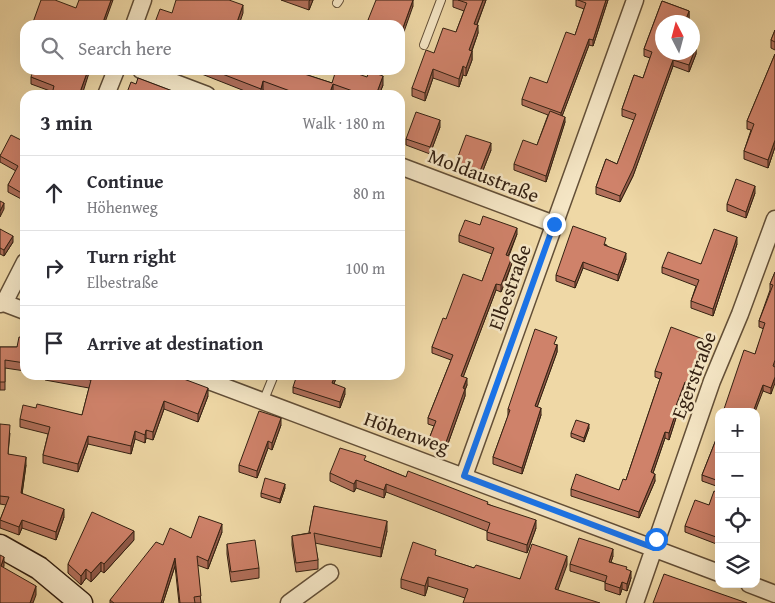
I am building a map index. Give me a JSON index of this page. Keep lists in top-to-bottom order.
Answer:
{
  "streets": {
    "street": [
      "Moldaustraße",
      "Elbestraße",
      "Egerstraße",
      "Höhenweg"
    ]
  },
  "crossings": [
    ["Moldaustraße", "Elbestraße"],
    ["Elbestraße", "Höhenweg"],
    ["Egerstraße", "Höhenweg"]
  ],
  "north": "top",
  "page": {
    "search": "Search here",
    "heading": ["3 min", "Walk · 180 m"],
    "list": [
      ["Continue", "Höhenweg", "80 m"],
      ["Turn right", "Elbestraße", "100 m"],
      "Arrive at destination"
    ],
    "map_buttons": ["+", "−"]
  }
}
